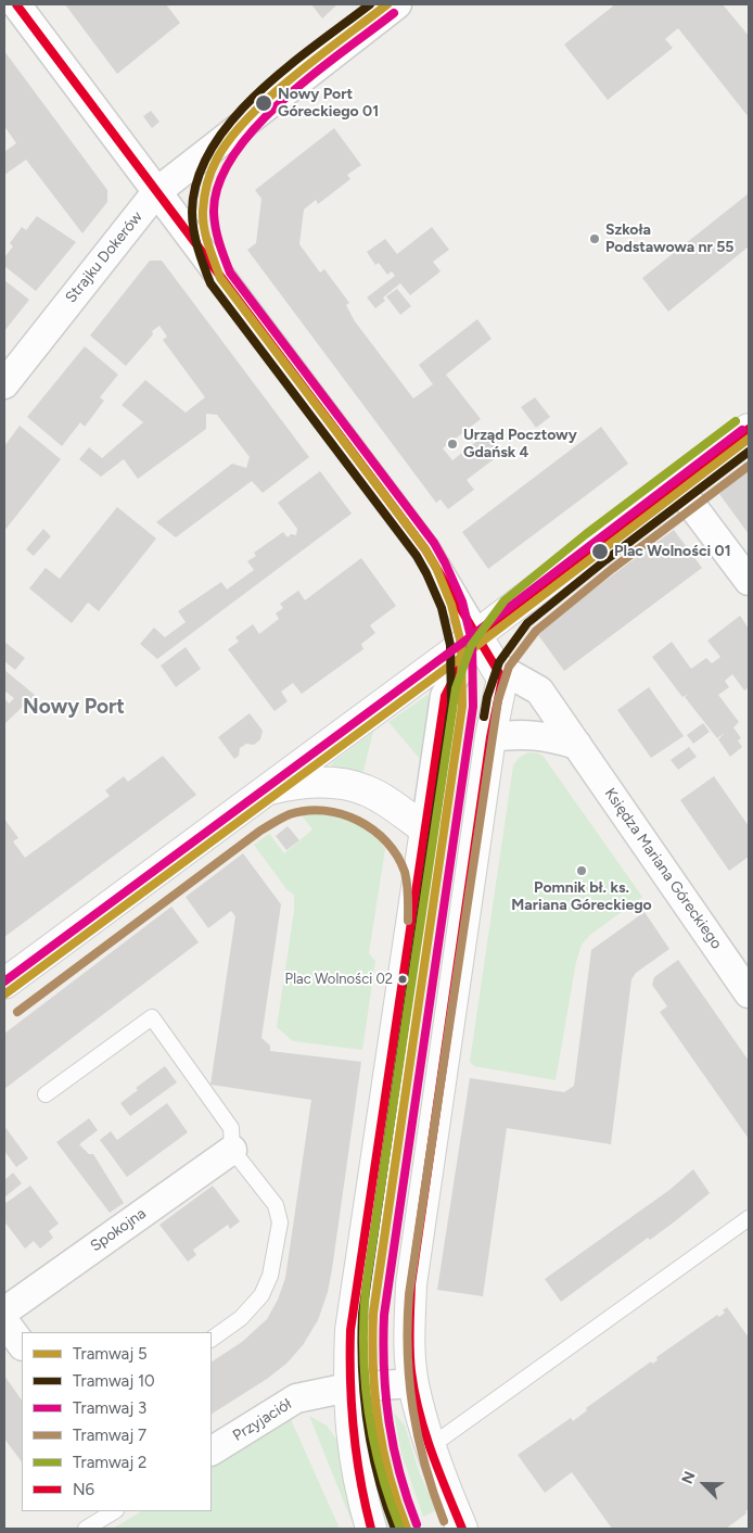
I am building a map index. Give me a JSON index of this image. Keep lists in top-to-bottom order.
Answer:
{
  "streets": {
    "street": [
      "Strajku Dokerów",
      "Księdza Mariana Góreckiego",
      "Spokojna",
      "Przyjaciół"
    ]
  },
  "districts": ["Nowy Port"],
  "places": [
    "Nowy Port Góreckiego 01",
    "Szkoła Podstawowa nr 55",
    "Urząd Pocztowy Gdańsk 4",
    "Plac Wolności 01",
    "Pomnik bł. ks. Mariana Góreckiego",
    "Plac Wolności 02"
  ],
  "lines": [
    "tram line 5",
    "tram line 10",
    "transit line N6",
    "tram line 3",
    "tram line 2",
    "tram line 7"
  ],
  "legend": [
    "Tramwaj 5",
    "Tramwaj 10",
    "Tramwaj 3",
    "Tramwaj 7",
    "Tramwaj 2",
    "N6"
  ],
  "north": "top left"
}
